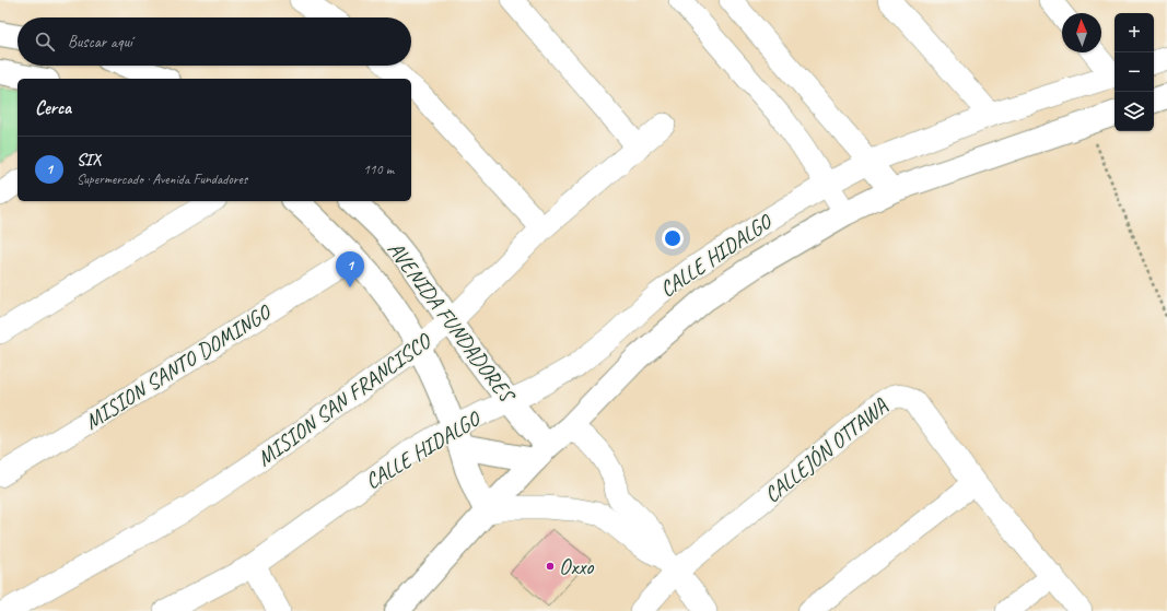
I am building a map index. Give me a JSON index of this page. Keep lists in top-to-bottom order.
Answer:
{
  "streets": {
    "main road": ["AVENIDA FUNDADORES"],
    "street": [
      "CALLE HIDALGO",
      "MISION SANTO DOMINGO",
      "MISION SAN FRANCISCO",
      "CALLEJÓN OTTAWA"
    ]
  },
  "crossings": [
    ["CALLE HIDALGO", "AVENIDA FUNDADORES"],
    ["AVENIDA FUNDADORES", "MISION SANTO DOMINGO"],
    ["AVENIDA FUNDADORES", "MISION SAN FRANCISCO"]
  ],
  "places": ["Oxxo"],
  "north": "top",
  "page": {
    "map_buttons": ["+", "−"],
    "search": "Buscar aquí",
    "heading": "Cerca",
    "list": [
      {
        "mark": "1",
        "name": "SIX",
        "note": "Supermercado · Avenida Fundadores",
        "value": "110 m"
      }
    ],
    "pins": "1"
  }
}
